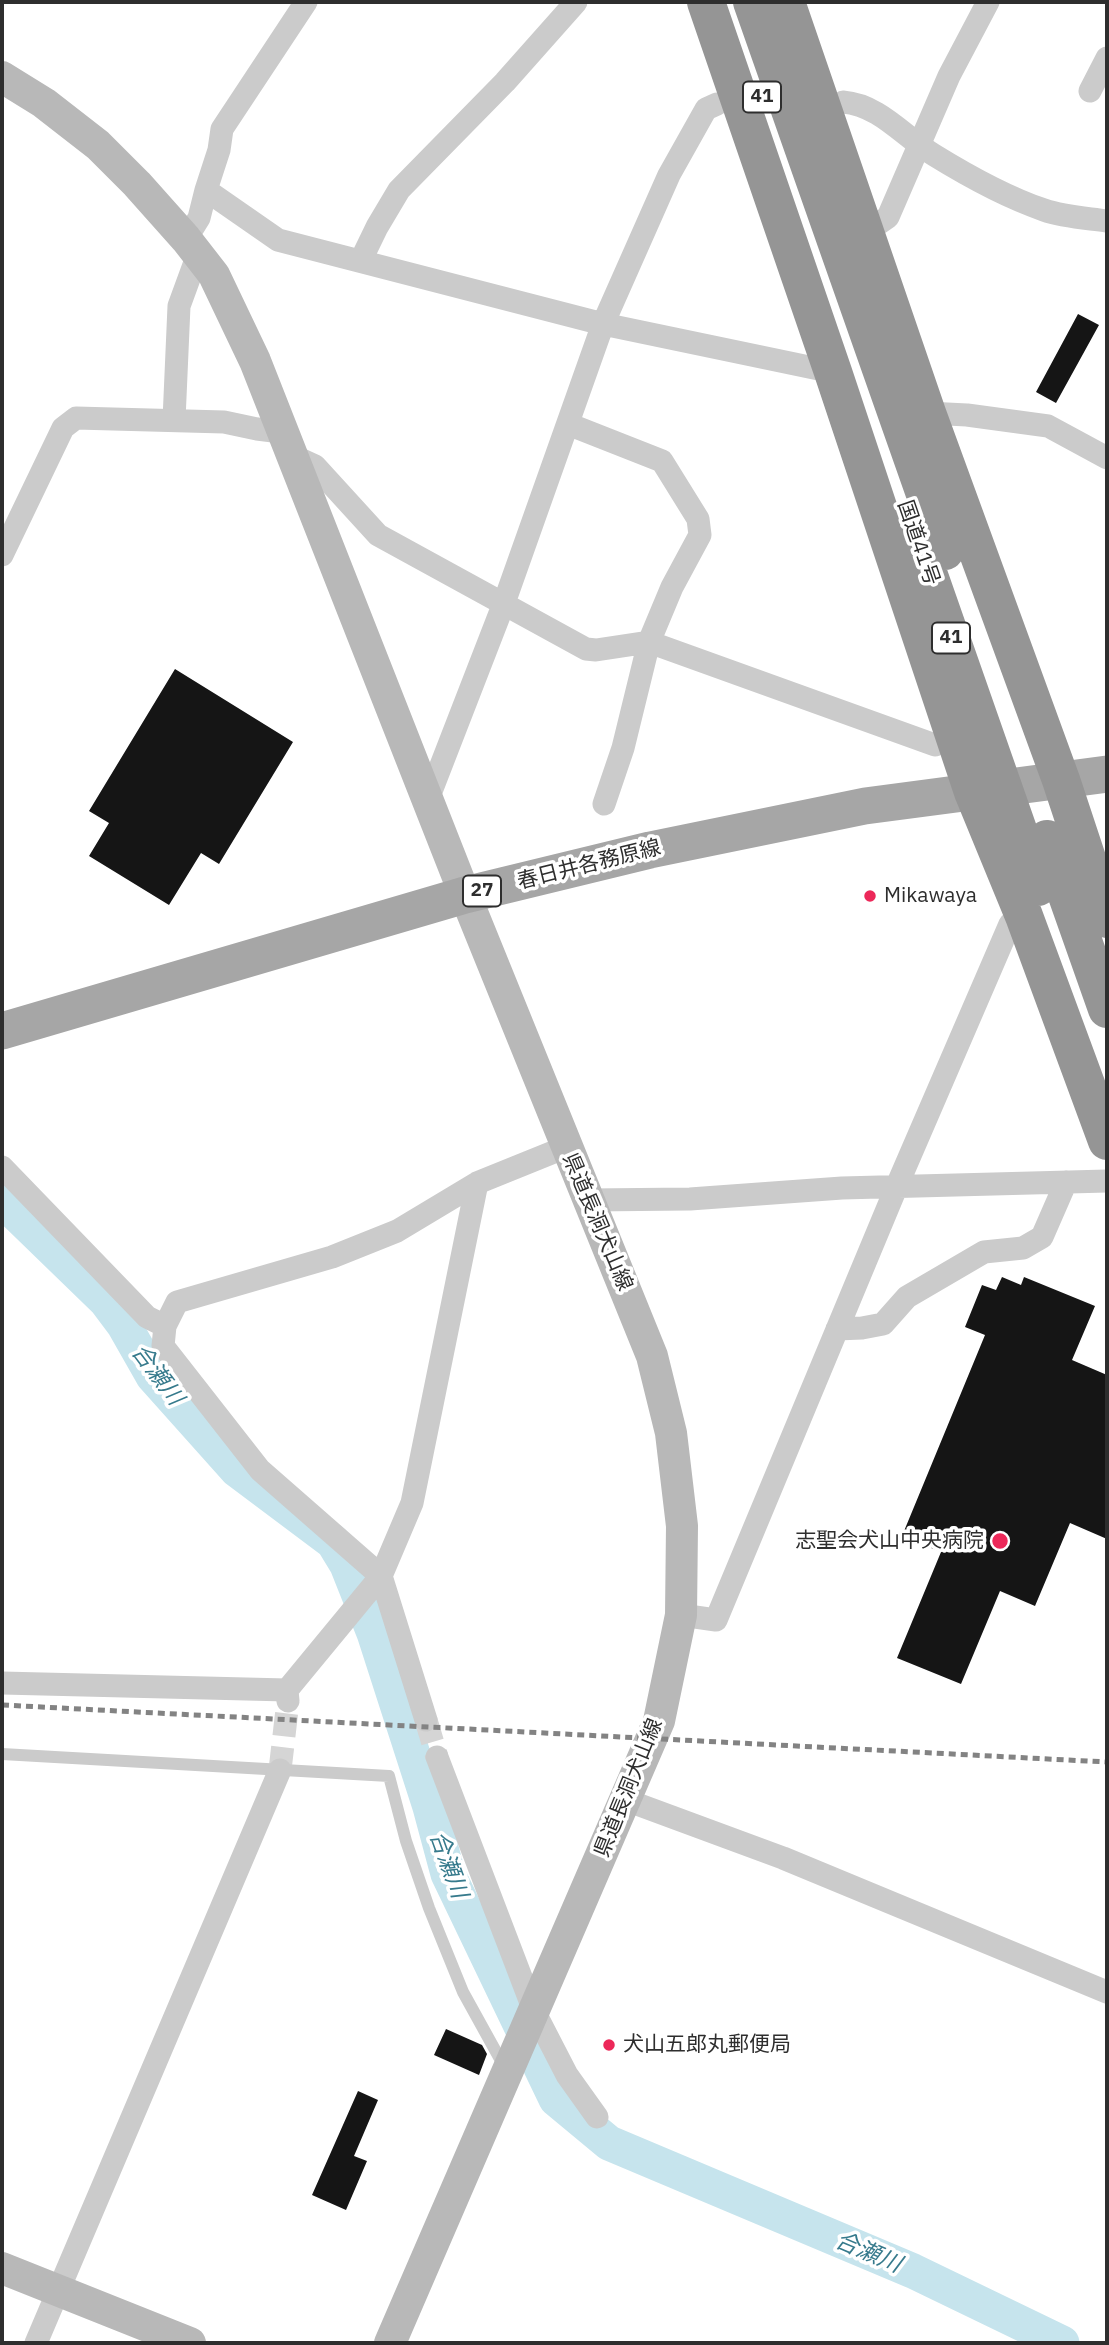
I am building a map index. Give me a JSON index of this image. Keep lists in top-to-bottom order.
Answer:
{
  "streets": {
    "highway": ["41", "国道41号"],
    "main road": ["春日井各務原線", "27", "県道長洞犬山線"]
  },
  "crossings": [
    ["41", "春日井各務原線"],
    ["春日井各務原線", "県道長洞犬山線"]
  ],
  "water": ["合瀬川"],
  "places": ["Mikawaya", "志聖会犬山中央病院", "犬山五郎丸郵便局"]
}
